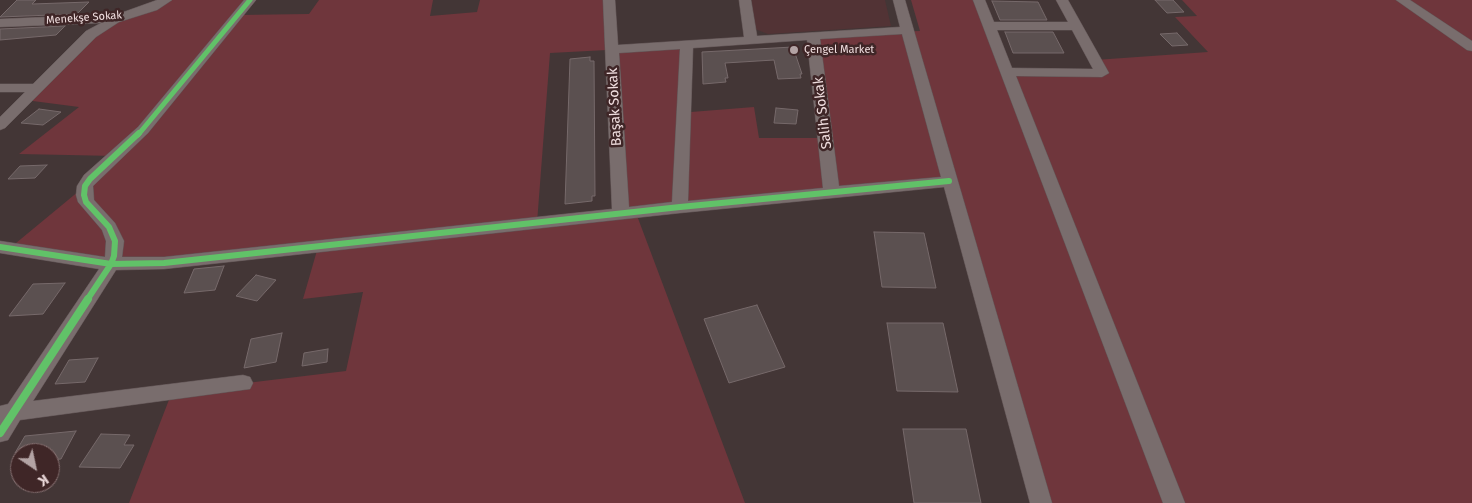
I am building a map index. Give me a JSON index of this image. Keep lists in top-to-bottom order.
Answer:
{
  "streets": {
    "street": ["Menekşe Sokak", "Başak Sokak", "Salih Sokak"]
  },
  "places": ["Çengel Market"],
  "north": "bottom right"
}
